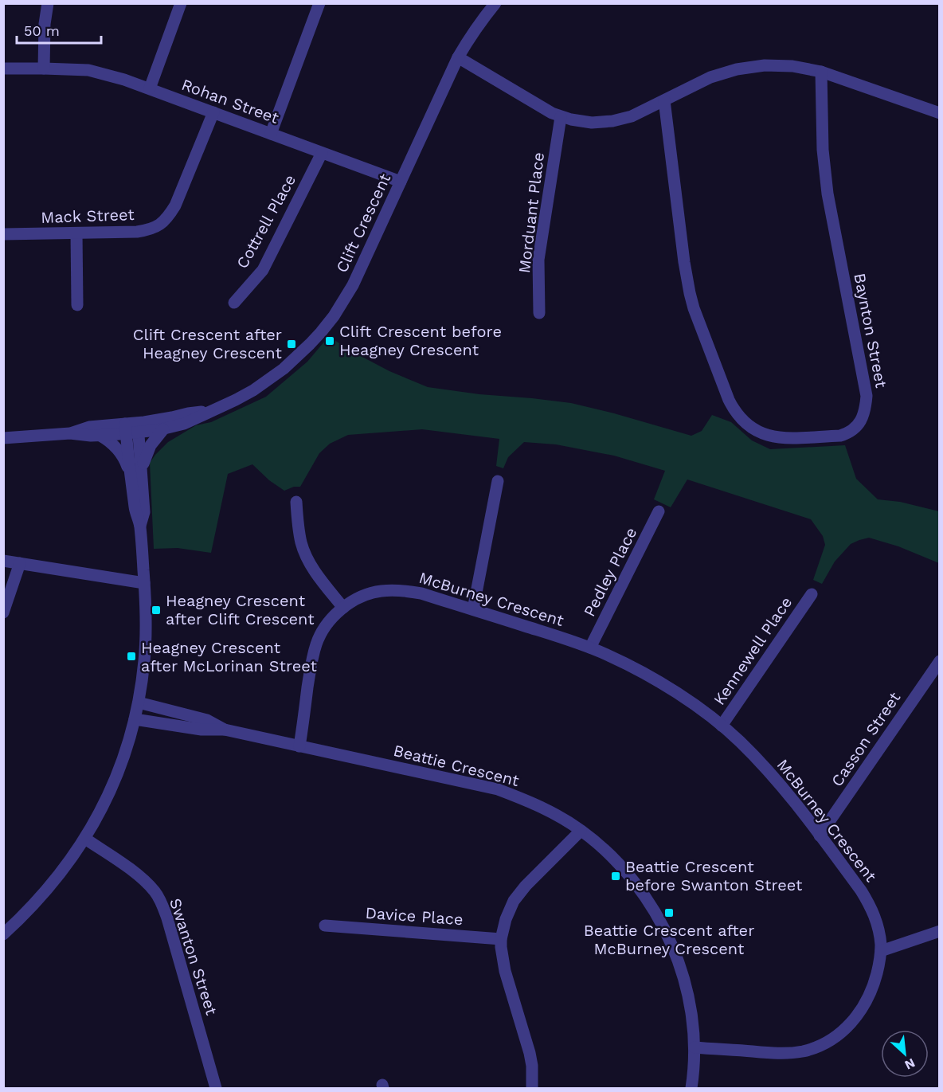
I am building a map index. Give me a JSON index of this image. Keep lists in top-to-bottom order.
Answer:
{
  "streets": {
    "street": [
      "Rohan Street",
      "Morduant Place",
      "Mack Street",
      "Cottrell Place",
      "Clift Crescent",
      "Baynton Street",
      "Pedley Place",
      "McBurney Crescent",
      "Kennewell Place",
      "Casson Street",
      "Beattie Crescent",
      "Davice Place",
      "Swanton Street"
    ]
  },
  "crossings": [
    ["Rohan Street", "Mack Street"],
    ["Rohan Street", "Cottrell Place"],
    ["Rohan Street", "Clift Crescent"],
    ["Pedley Place", "McBurney Crescent"],
    ["McBurney Crescent", "Kennewell Place"],
    ["McBurney Crescent", "Casson Street"],
    ["McBurney Crescent", "Beattie Crescent"]
  ],
  "places": {
    "transit": [
      "Clift Crescent before Heagney Crescent",
      "Clift Crescent after Heagney Crescent",
      "Heagney Crescent after Clift Crescent",
      "Heagney Crescent after McLorinan Street",
      "Beattie Crescent before Swanton Street",
      "Beattie Crescent after McBurney Crescent"
    ]
  },
  "scale_bar": "50 m",
  "north": "bottom right"
}
